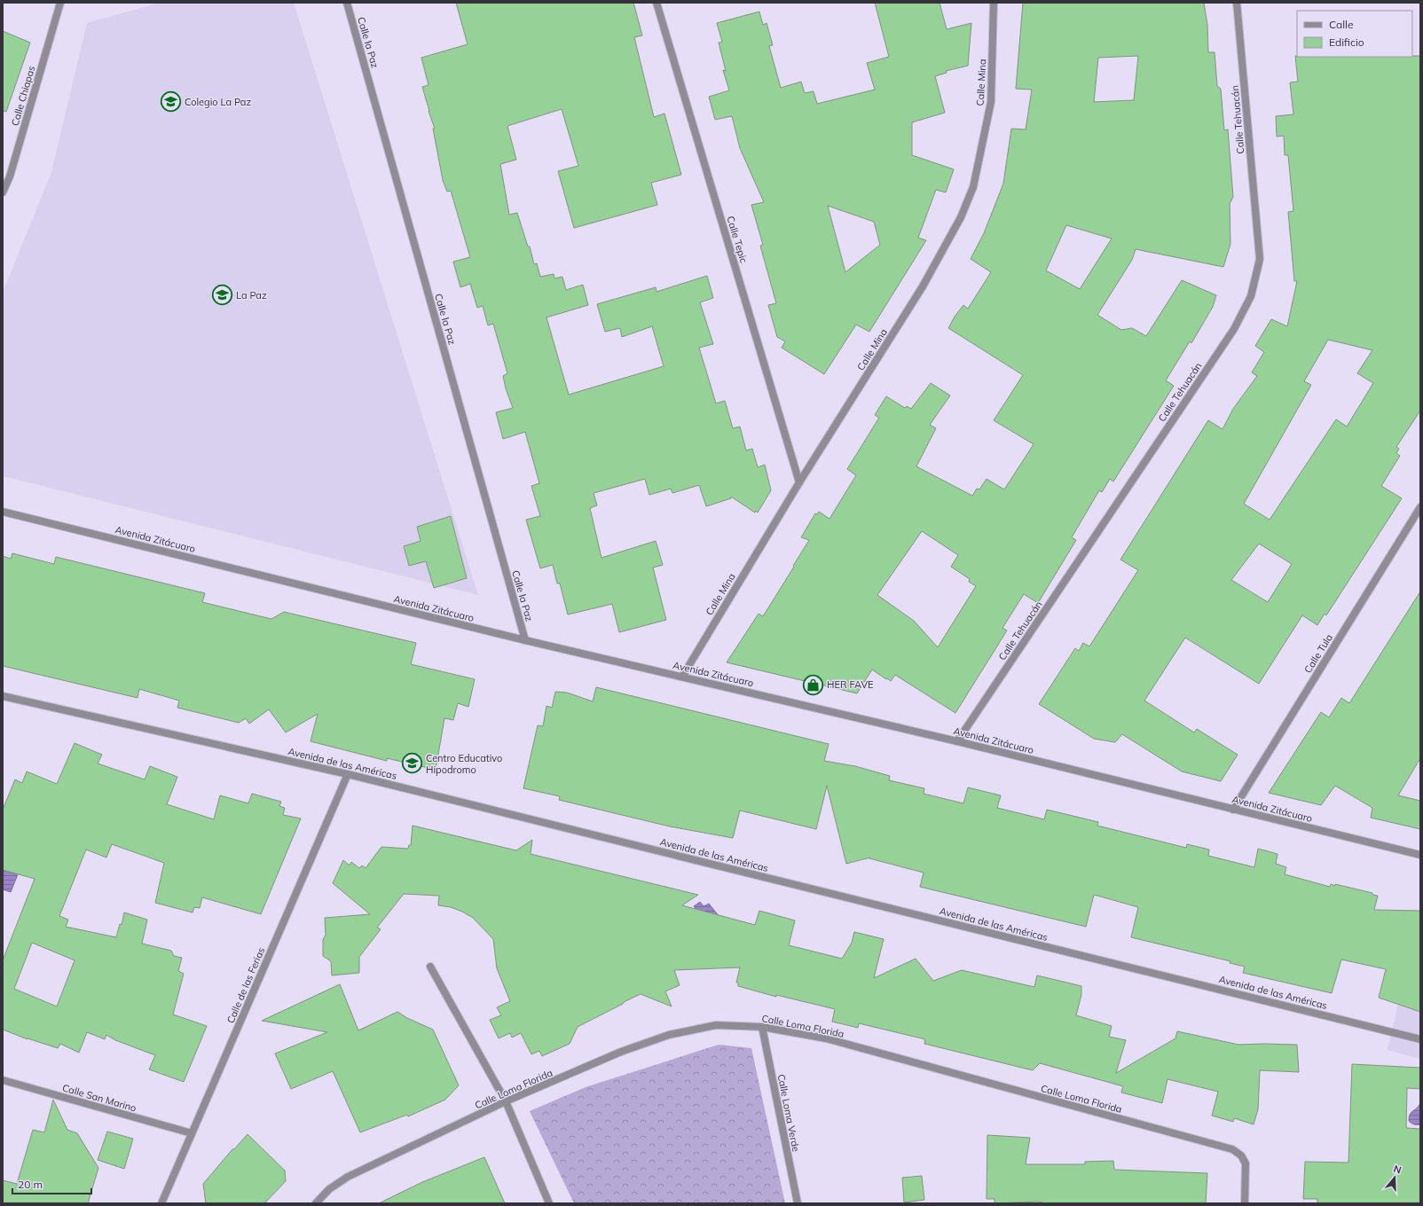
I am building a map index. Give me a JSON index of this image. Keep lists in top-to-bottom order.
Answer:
{
  "streets": {
    "street": [
      "Calle la Paz",
      "Calle Mina",
      "Calle Chiapas",
      "Calle Tehuacán",
      "Calle Tepic",
      "Avenida Zitácuaro",
      "Calle Tula",
      "Avenida de las Américas",
      "Calle de las Ferias",
      "Calle Loma Florida",
      "Calle San Marino",
      "Calle Loma Verde"
    ]
  },
  "crossings": [
    ["Calle la Paz", "Avenida Zitácuaro"],
    ["Calle Mina", "Calle Tepic"],
    ["Calle Mina", "Avenida Zitácuaro"],
    ["Calle Tehuacán", "Avenida Zitácuaro"],
    ["Avenida Zitácuaro", "Calle Tula"],
    ["Avenida de las Américas", "Calle de las Ferias"],
    ["Calle de las Ferias", "Calle San Marino"],
    ["Calle Loma Florida", "Calle Loma Verde"]
  ],
  "places": {
    "school or university": ["Colegio La Paz", "La Paz", "Centro Educativo Hipodromo"],
    "shop": ["HER FAVE"]
  },
  "legend": ["Calle", "Edificio"],
  "scale_bar": "20 m",
  "north": "top"
}
